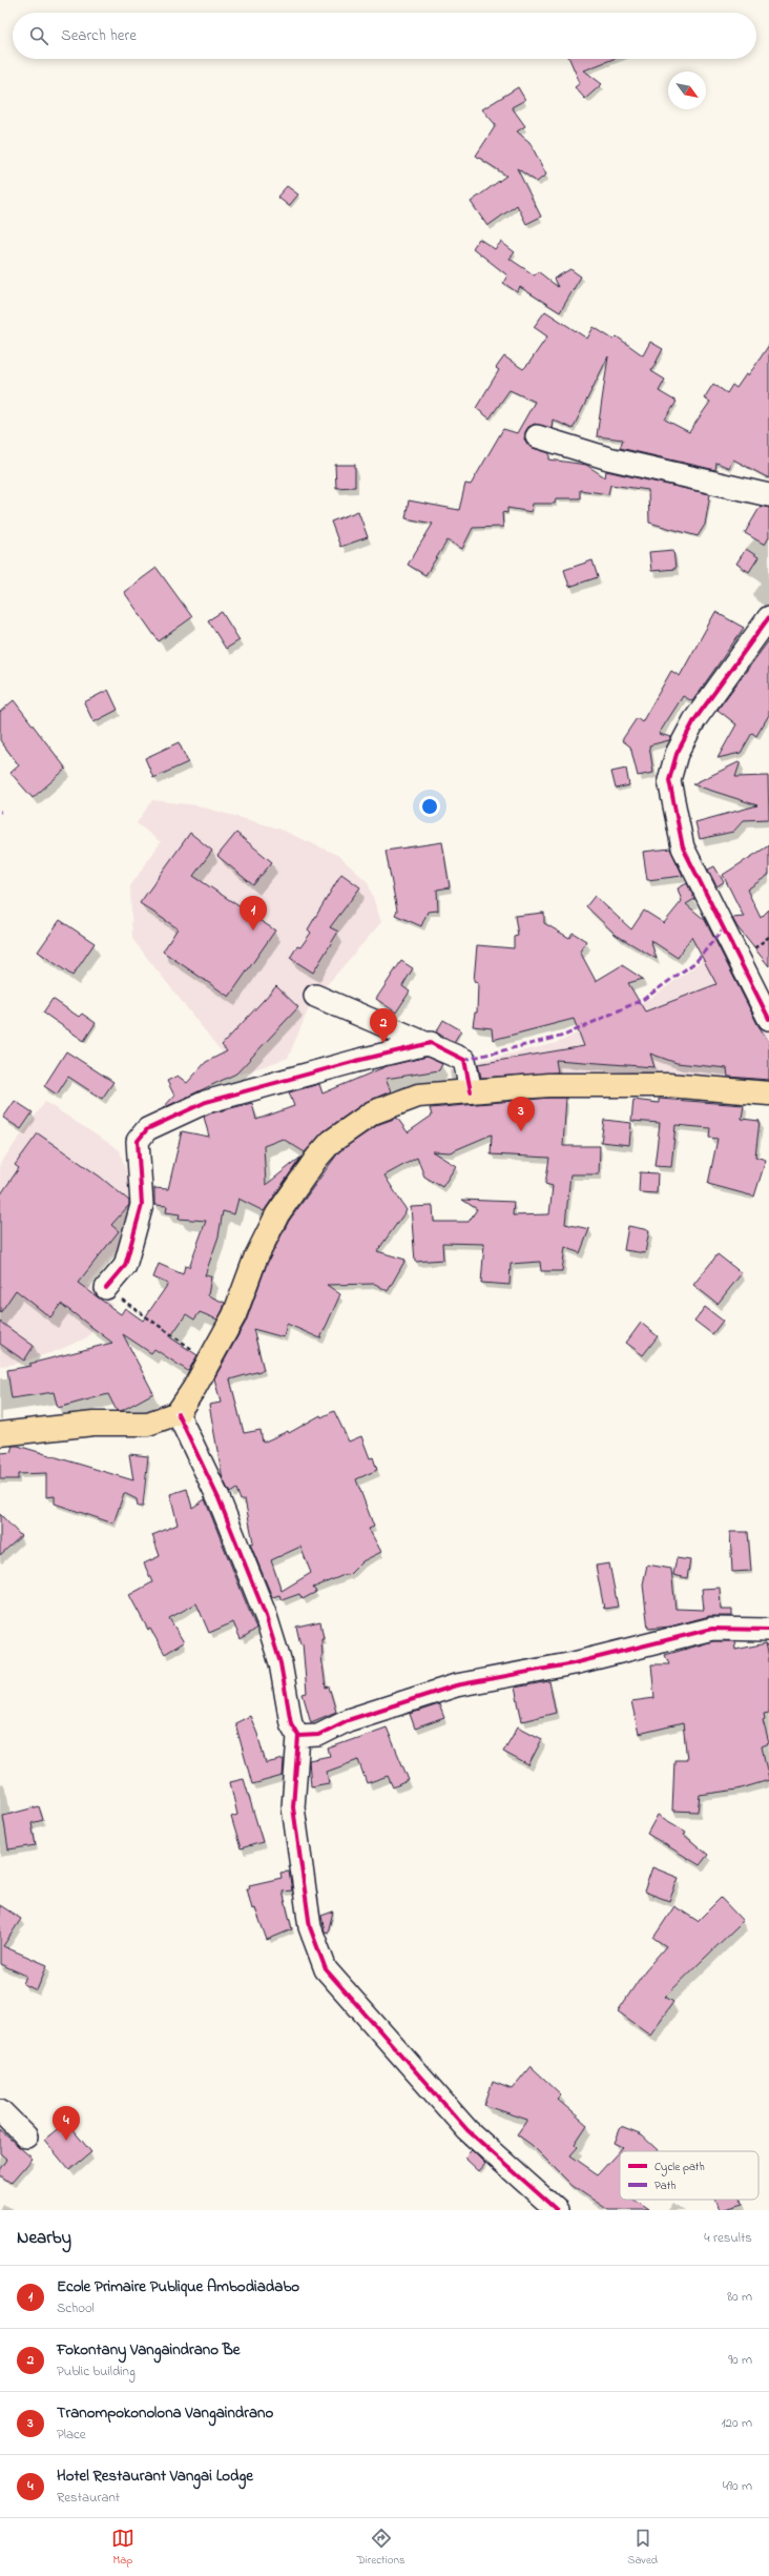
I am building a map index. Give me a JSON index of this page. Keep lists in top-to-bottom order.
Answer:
{
  "legend": ["Cycle path", "Path"],
  "north": "bottom right",
  "page": {
    "search": "Search here",
    "pins": [
      "1",
      "2",
      "3",
      "4"
    ],
    "heading": ["Nearby", "4 results"],
    "list": [
      {
        "mark": "1",
        "name": "Ecole Primaire Publique Ambodiadabo",
        "note": "School",
        "value": "80 m"
      },
      {
        "mark": "2",
        "name": "Fokontany Vangaindrano Be",
        "note": "Public building",
        "value": "90 m"
      },
      {
        "mark": "3",
        "name": "Tranompokonolona Vangaindrano",
        "note": "Place",
        "value": "120 m"
      },
      {
        "mark": "4",
        "name": "Hotel Restaurant Vangai Lodge",
        "note": "Restaurant",
        "value": "490 m"
      }
    ],
    "nav": ["Map", "Directions", "Saved"]
  }
}
